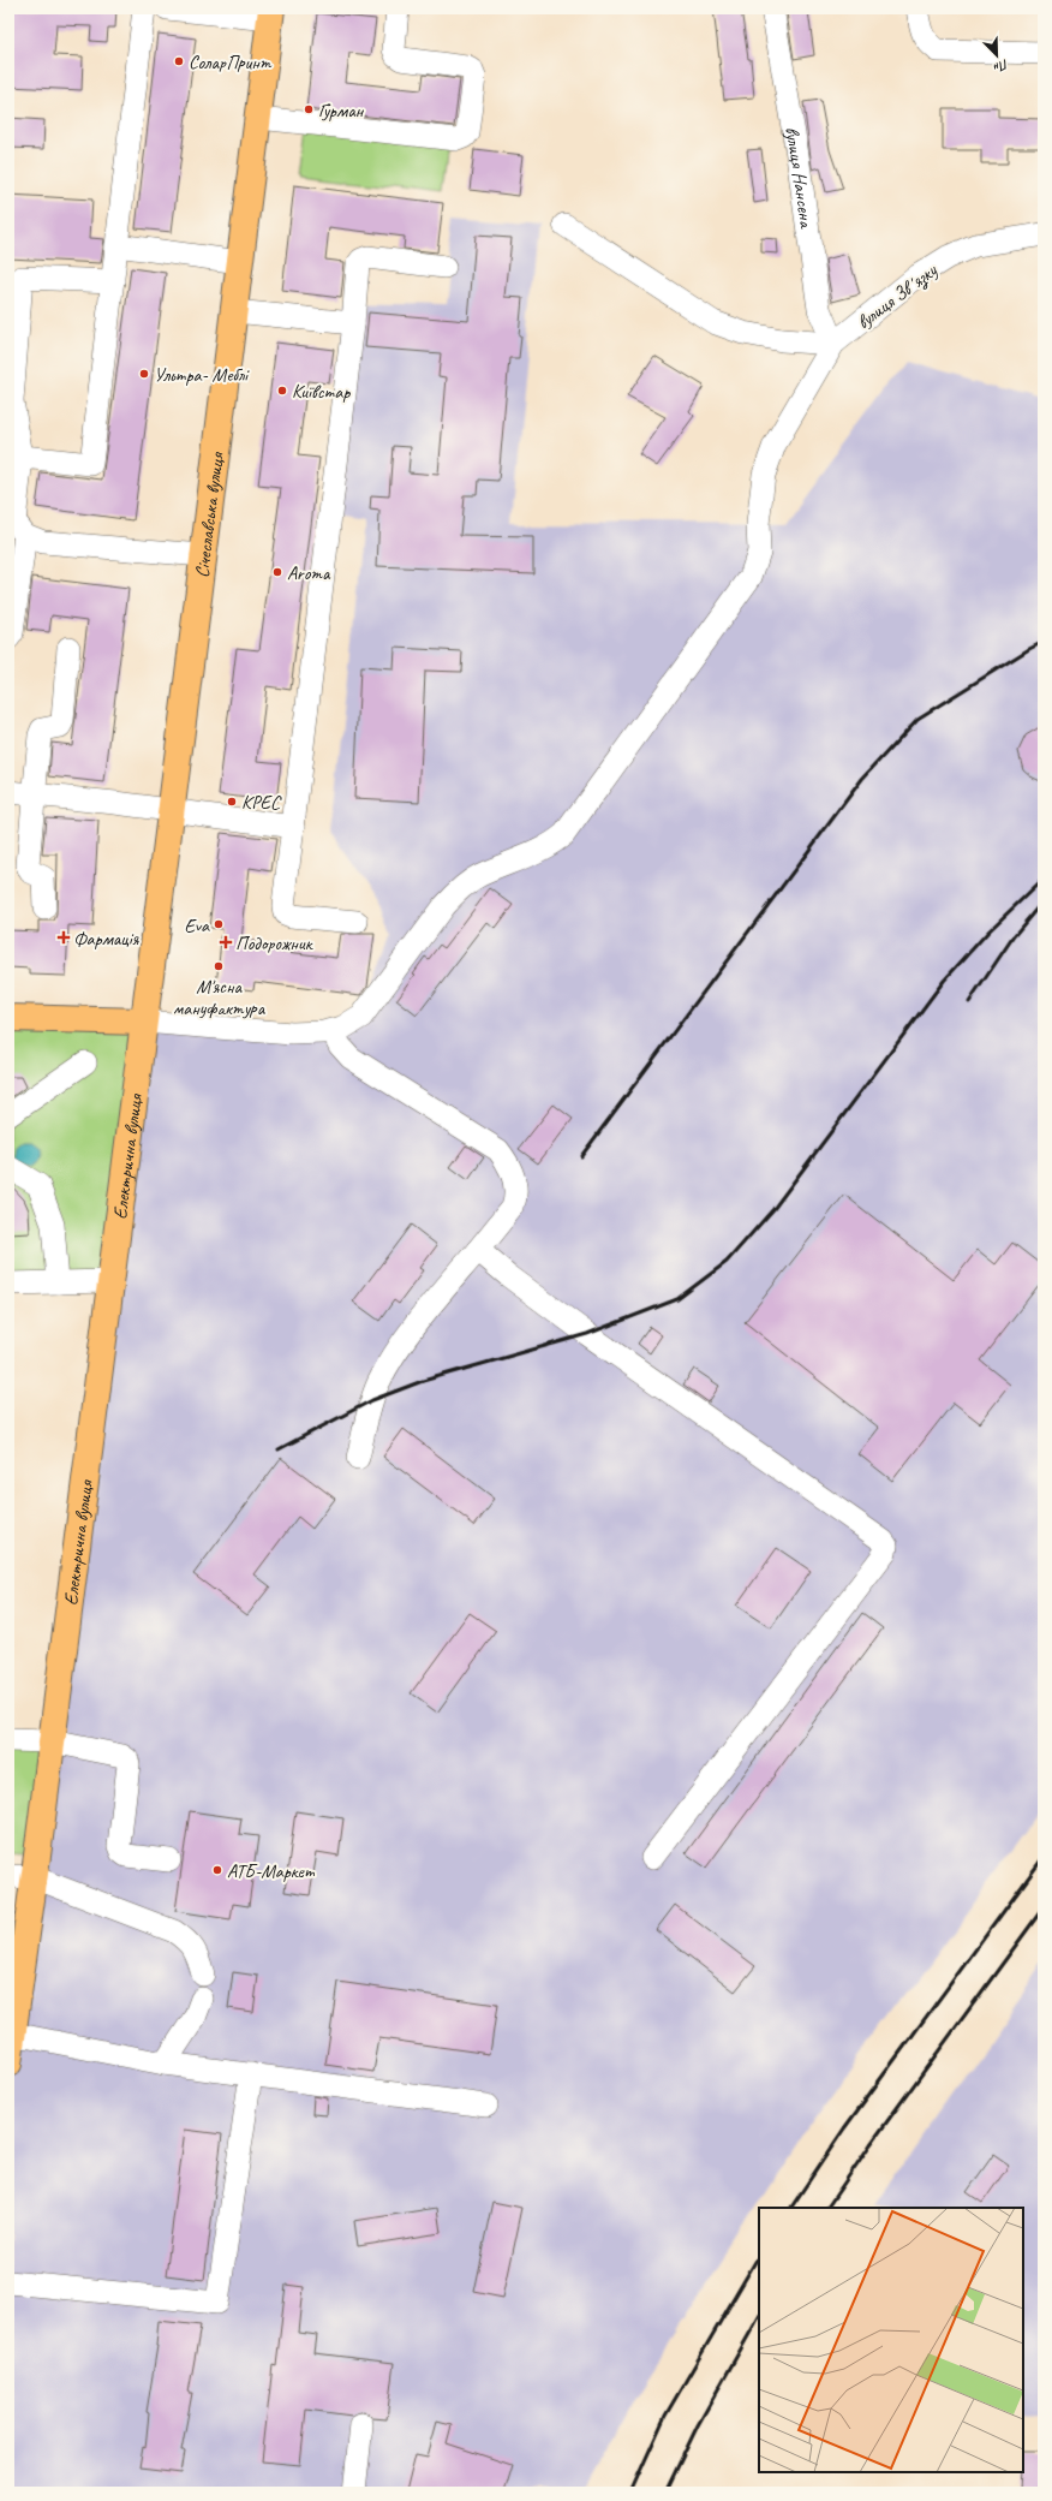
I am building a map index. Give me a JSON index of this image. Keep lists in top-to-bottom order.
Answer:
{
  "streets": {
    "main road": ["Січеславська вулиця", "Електрична вулиця"],
    "street": ["вулиця Нансена", "вулиця Звʼязку"]
  },
  "crossings": [
    ["вулиця Нансена", "вулиця Звʼязку"],
    ["Січеславська вулиця", "Електрична вулиця"]
  ],
  "places": {
    "other": [
      "СоларПринт",
      "Гурман",
      "Ультра- Меблі",
      "Київстар",
      "Aroma",
      "КРЕС",
      "Eva",
      "М'ясна мануфактура",
      "АТБ-Маркет"
    ],
    "health": ["Фармація", "Подорожник"]
  },
  "north": "bottom right"
}
